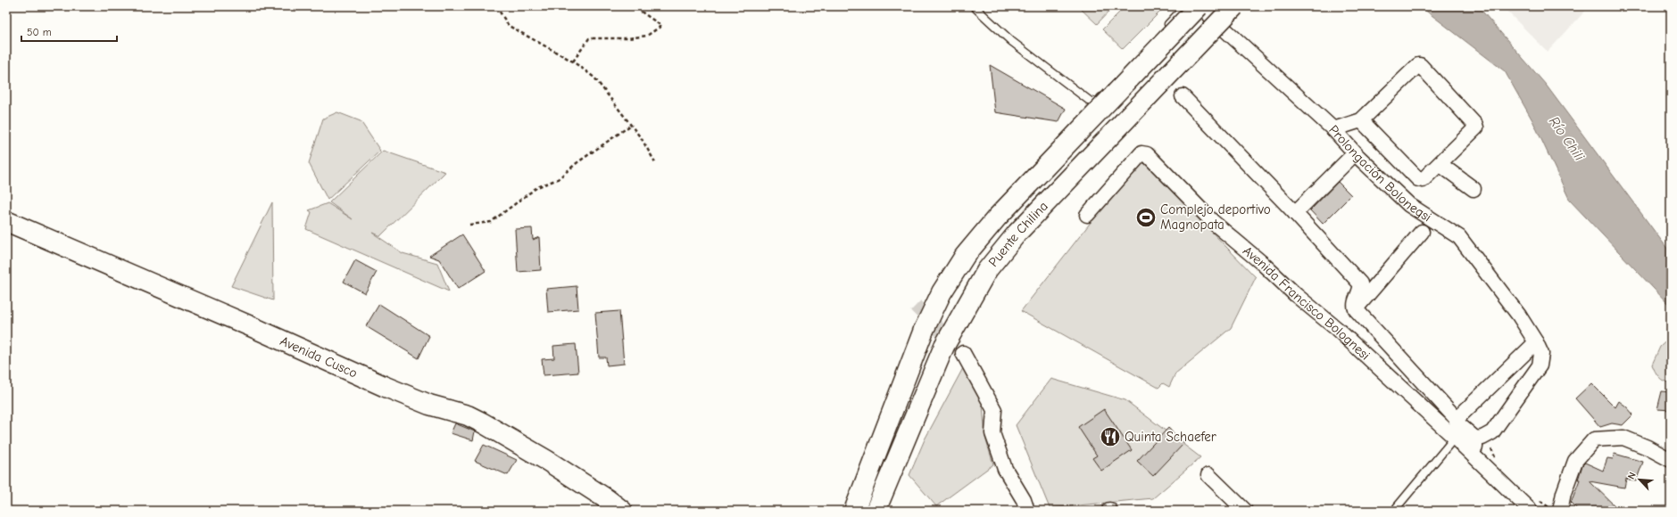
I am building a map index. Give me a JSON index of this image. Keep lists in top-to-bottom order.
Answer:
{
  "streets": {
    "main road": ["Puente Chilina", "Avenida Cusco"],
    "street": ["Prolongación Bolonegsi", "Avenida Francisco Bolognesi"]
  },
  "crossings": [
    ["Prolongación Bolonegsi", "Puente Chilina"]
  ],
  "water": ["Río Chili"],
  "places": {
    "sports": ["Complejo deportivo Magnopata"],
    "restaurant": ["Quinta Schaefer"]
  },
  "scale_bar": "50 m",
  "north": "top left"
}
